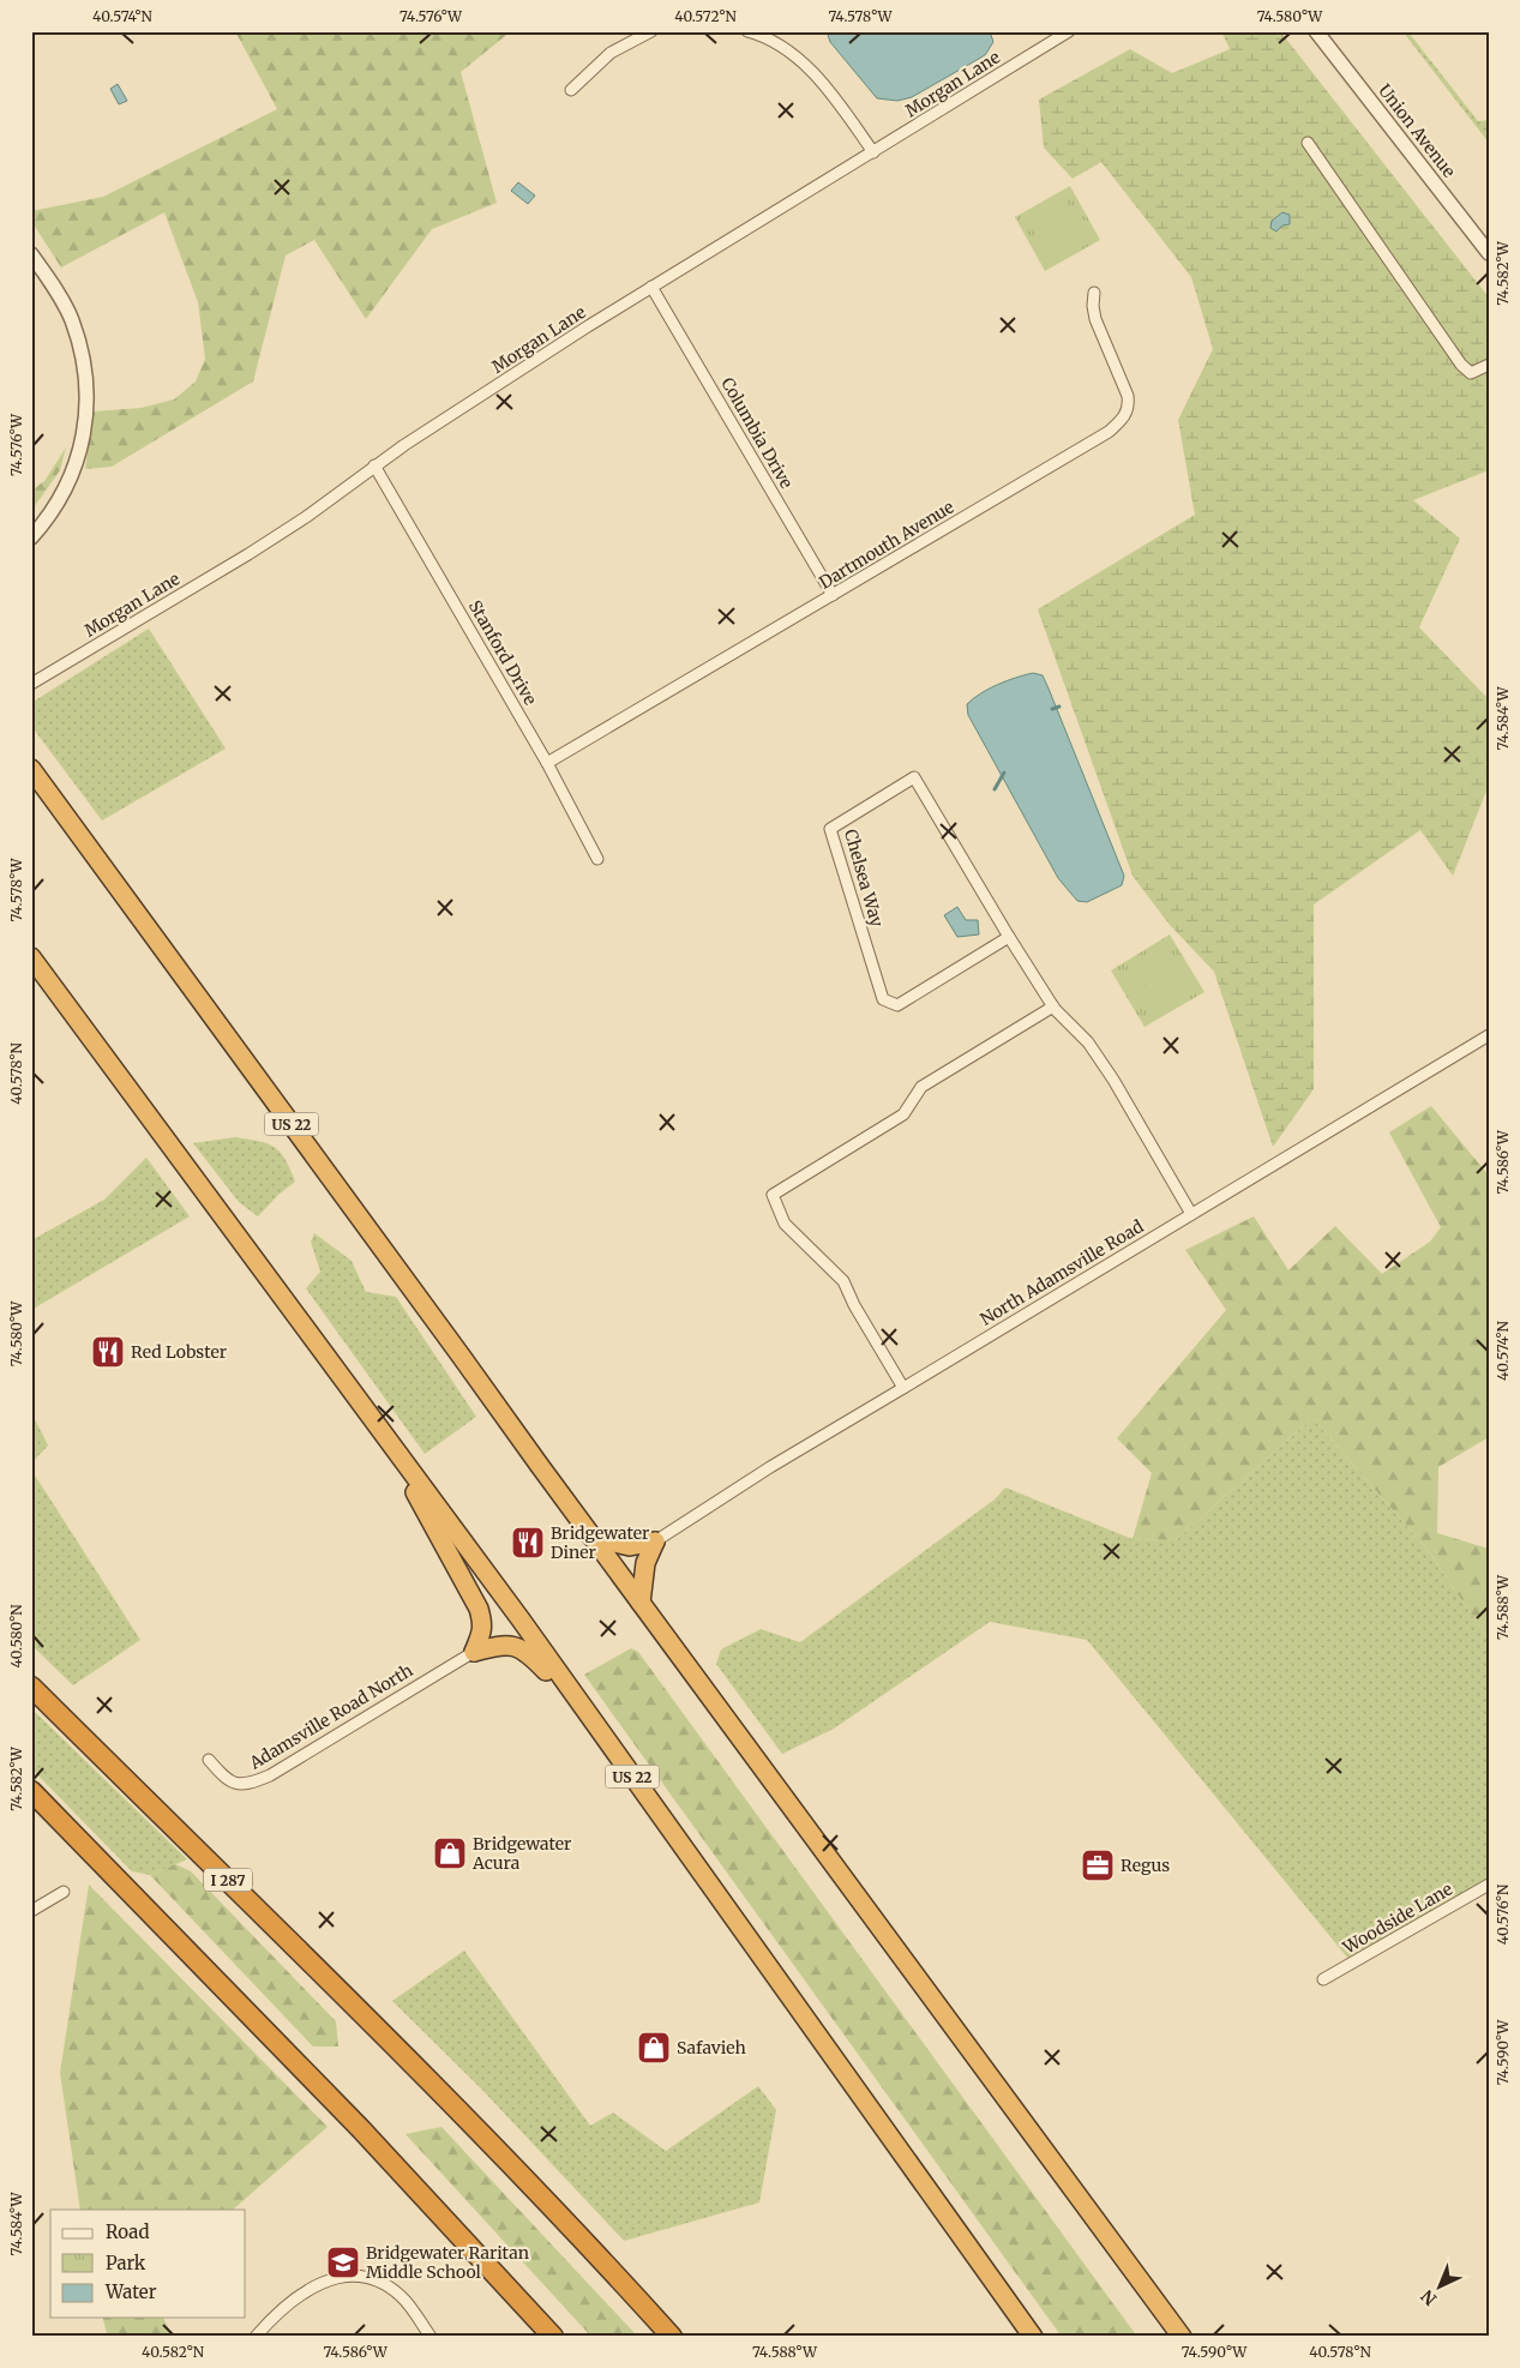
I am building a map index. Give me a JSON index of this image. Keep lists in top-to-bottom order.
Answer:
{
  "streets": {
    "highway": ["US 22", "I 287"],
    "street": [
      "Morgan Lane",
      "Union Avenue",
      "Columbia Drive",
      "Dartmouth Avenue",
      "Stanford Drive",
      "Chelsea Way",
      "North Adamsville Road",
      "Adamsville Road North",
      "Woodside Lane"
    ]
  },
  "crossings": [
    ["Morgan Lane", "Columbia Drive"],
    ["Morgan Lane", "Stanford Drive"],
    ["Columbia Drive", "Dartmouth Avenue"],
    ["Dartmouth Avenue", "Stanford Drive"],
    ["Chelsea Way", "North Adamsville Road"]
  ],
  "places": {
    "restaurant": ["Red Lobster", "Bridgewater Diner"],
    "shop": ["Bridgewater Acura", "Safavieh"],
    "office": ["Regus"],
    "school or university": ["Bridgewater Raritan Middle School"]
  },
  "legend": ["Road", "Park", "Water"],
  "north": "bottom left",
  "coordinates": [
    "40.574°N",
    "74.576°W",
    "40.572°N",
    "74.578°W",
    "74.580°W",
    "74.582°W",
    "74.584°W",
    "40.578°N",
    "74.586°W",
    "74.588°W",
    "40.580°N",
    "40.576°N",
    "74.590°W",
    "40.582°N"
  ]
}
